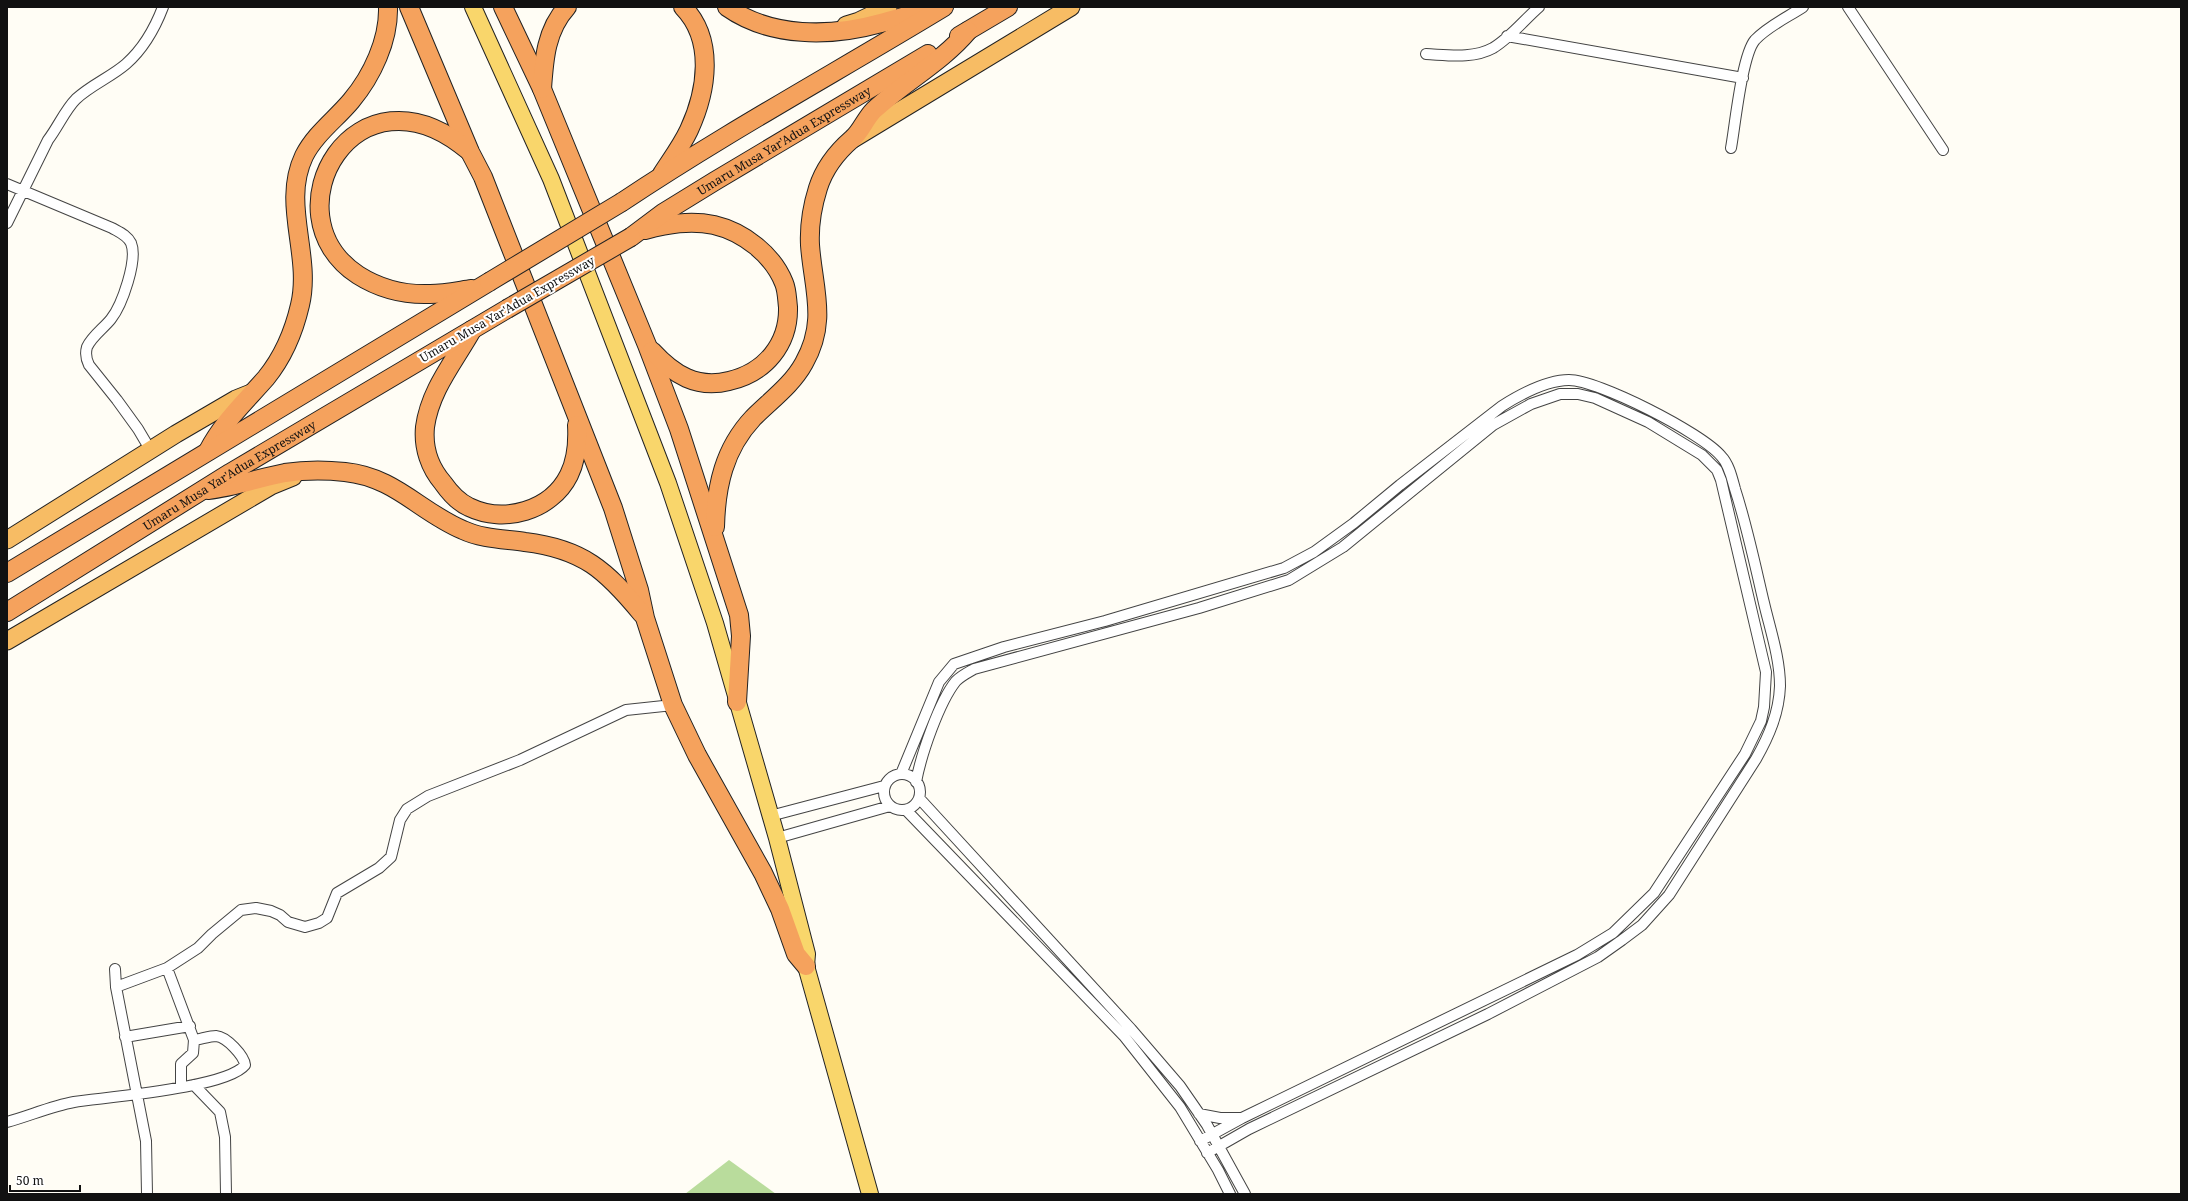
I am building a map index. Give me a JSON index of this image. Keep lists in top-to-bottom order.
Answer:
{
  "streets": {
    "highway": ["Umaru Musa Yar'Adua Expressway"]
  },
  "scale_bar": "50 m"
}
